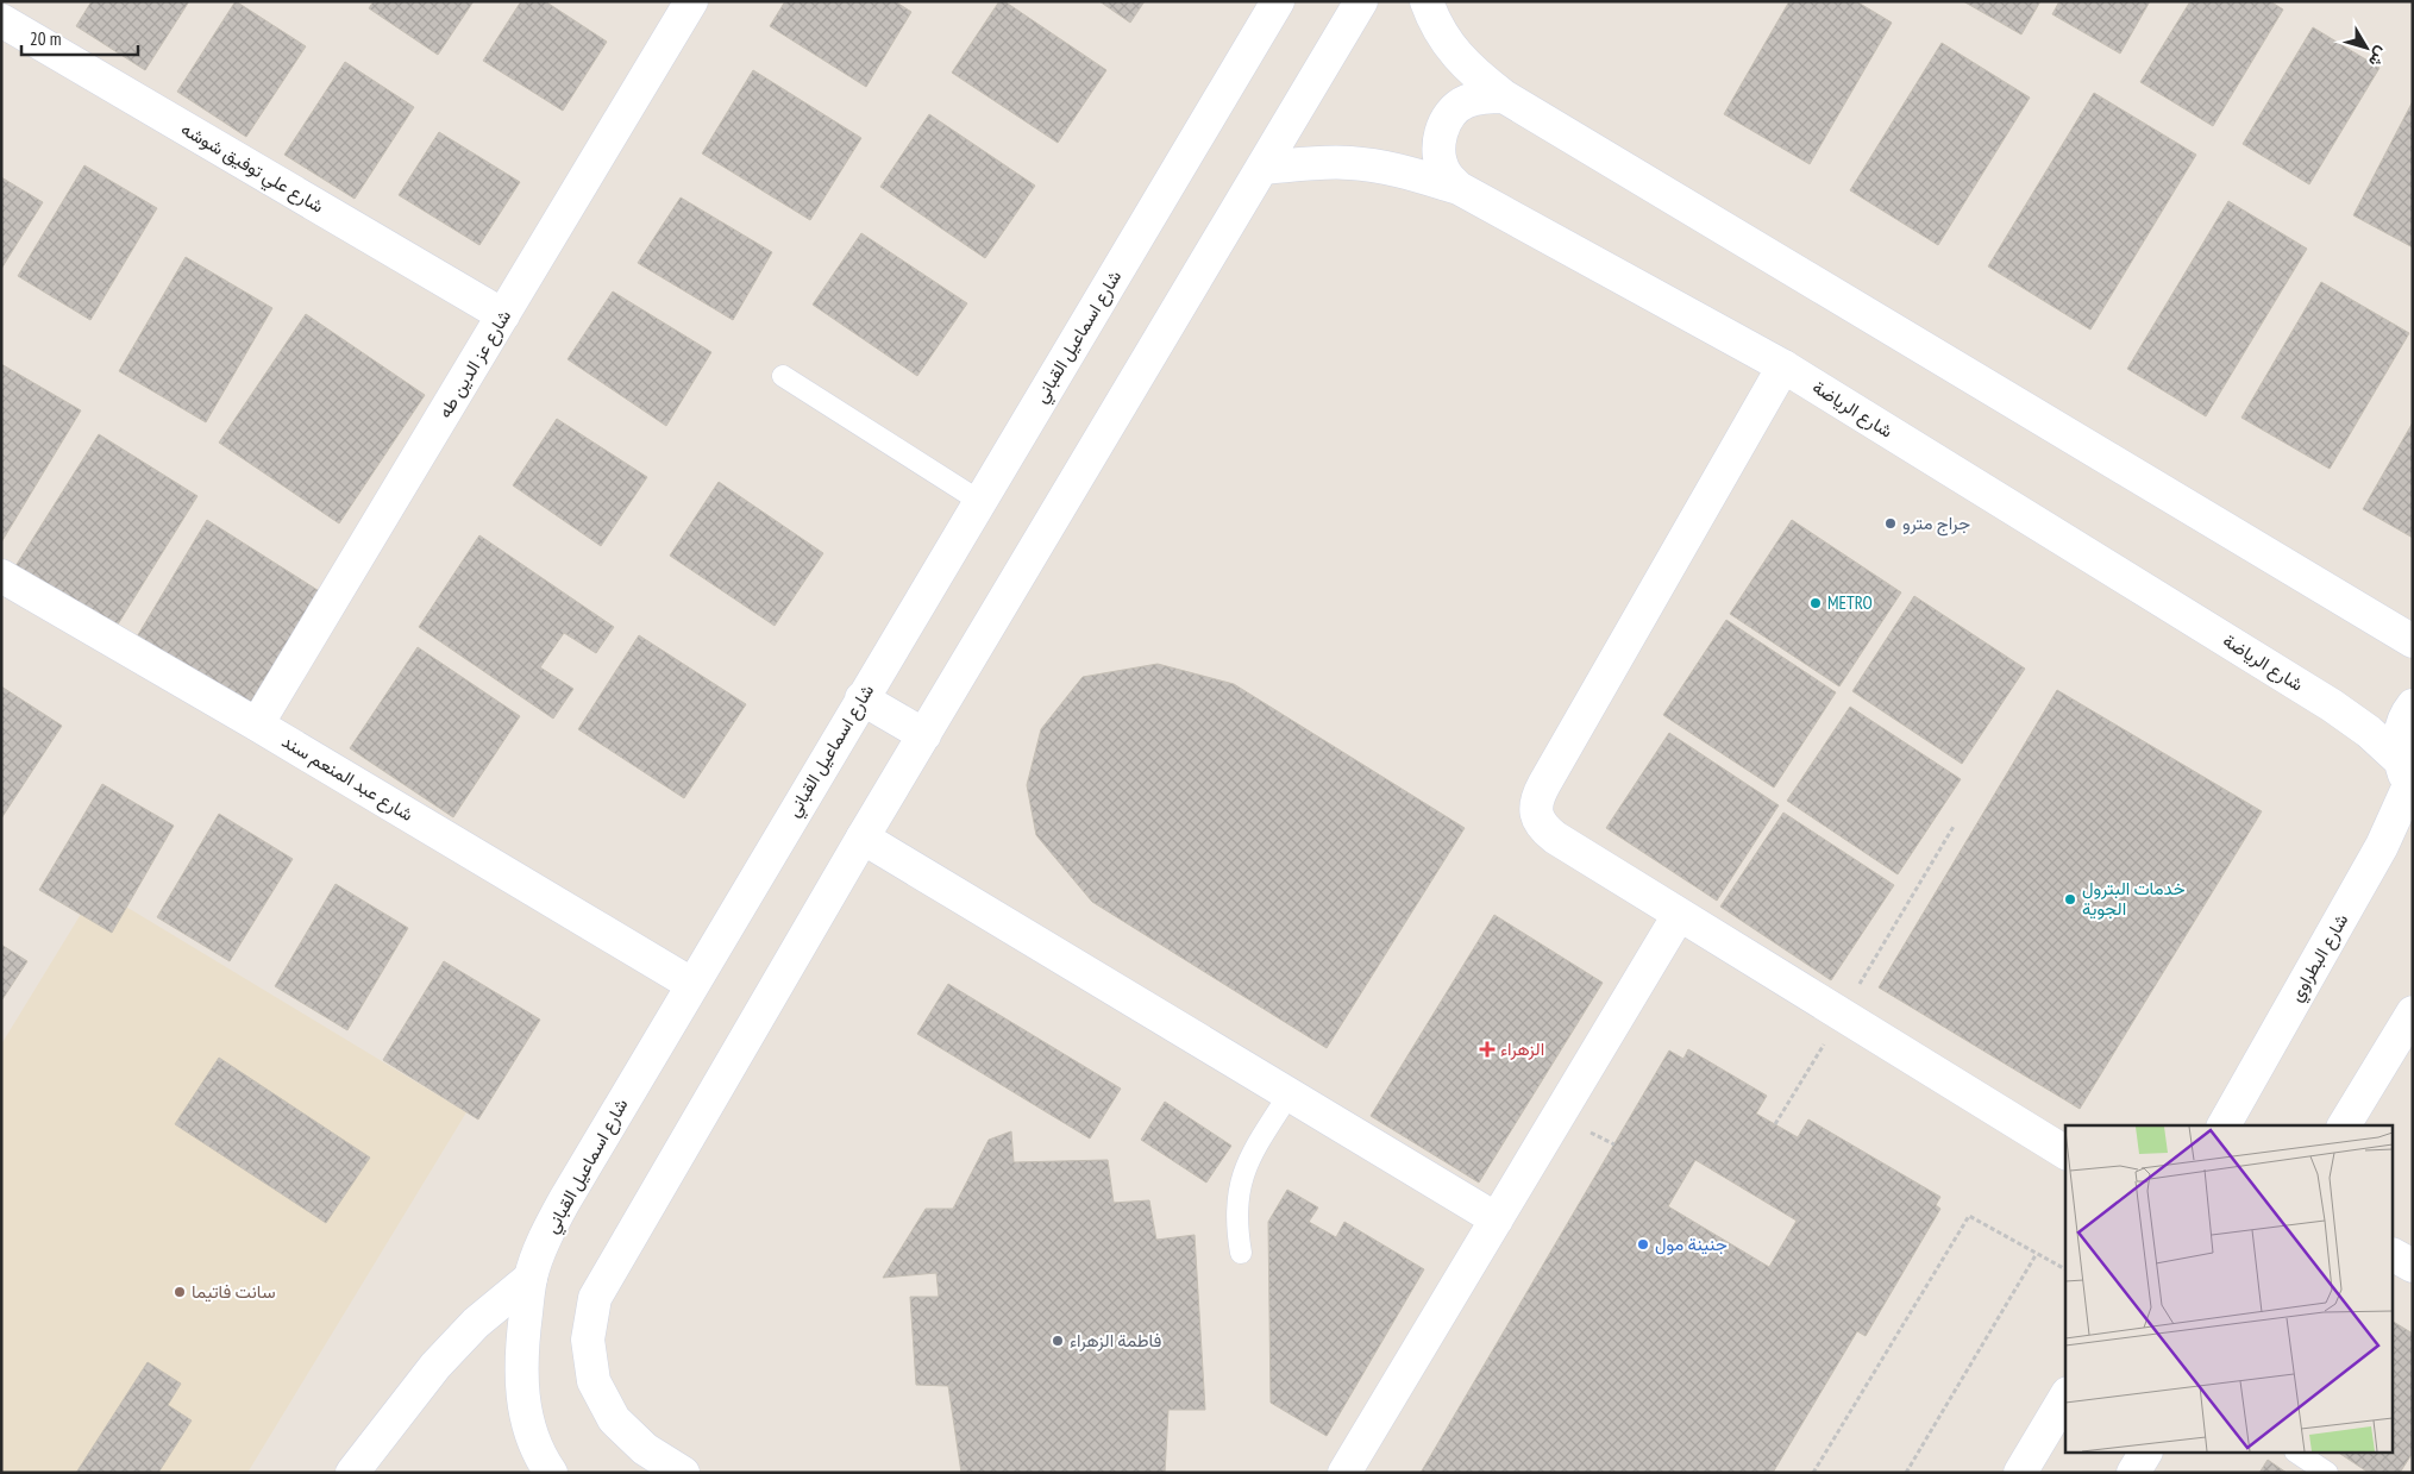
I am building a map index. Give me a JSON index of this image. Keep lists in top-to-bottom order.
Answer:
{
  "streets": {
    "street": [
      "شارع علي توفيق شوشه",
      "شارع اسماعيل القباني",
      "شارع عز الدين طه",
      "شارع الرياضة",
      "شارع عبد المنعم سند",
      "شارع البطراوي"
    ]
  },
  "crossings": [
    ["شارع علي توفيق شوشه", "شارع عز الدين طه"],
    ["شارع اسماعيل القباني", "شارع عبد المنعم سند"],
    ["شارع عز الدين طه", "شارع عبد المنعم سند"],
    ["شارع الرياضة", "شارع البطراوي"]
  ],
  "places": {
    "other": [
      "جراج مترو",
      "METRO",
      "خدمات البترول الجوية",
      "جنينة مول",
      "سانت فاتيما",
      "فاطمة الزهراء"
    ],
    "health": ["الزهراء"]
  },
  "scale_bar": "20 m",
  "north": "bottom right"
}
